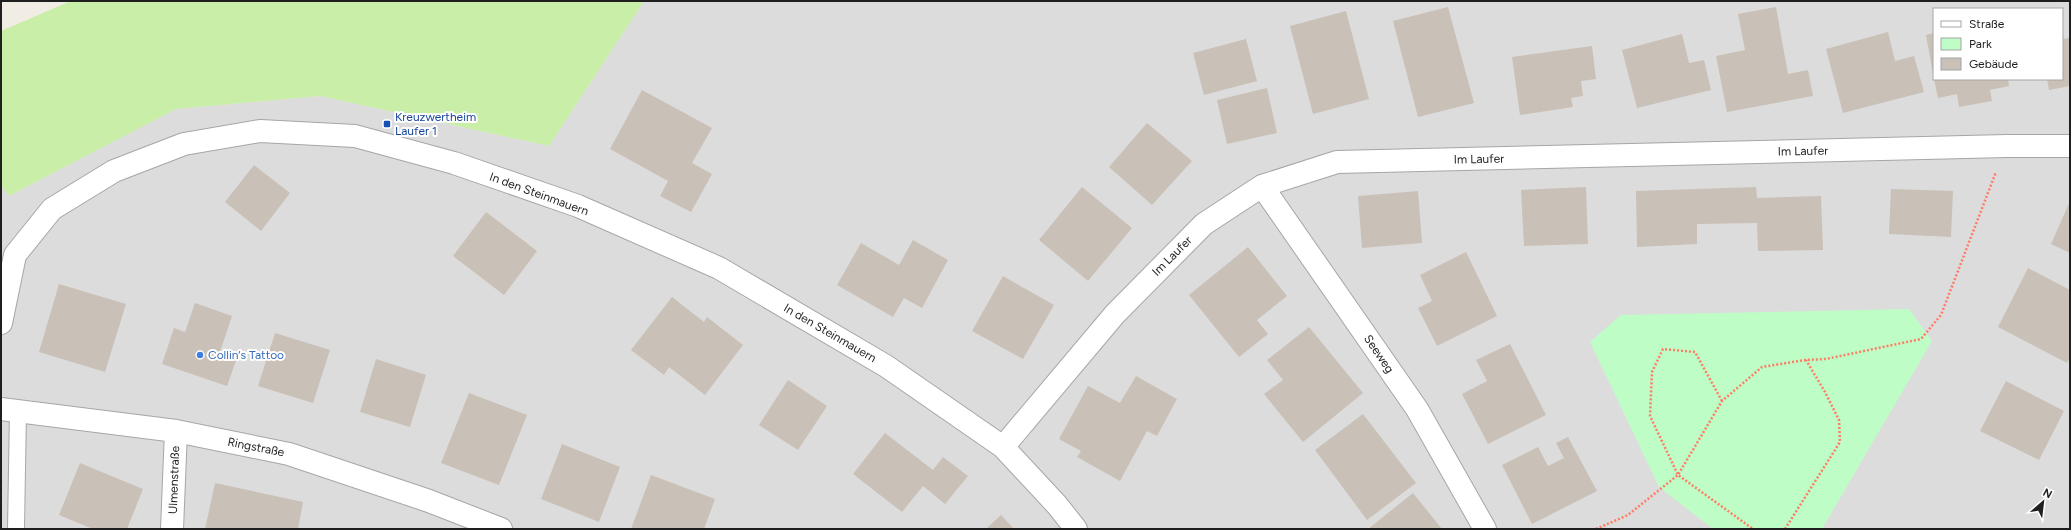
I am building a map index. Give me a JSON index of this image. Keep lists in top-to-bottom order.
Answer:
{
  "streets": {
    "street": [
      "Im Laufer",
      "In den Steinmauern",
      "Seeweg",
      "Ringstraße",
      "Ulmenstraße"
    ]
  },
  "crossings": [
    ["Im Laufer", "In den Steinmauern"],
    ["Im Laufer", "Seeweg"],
    ["Ringstraße", "Ulmenstraße"]
  ],
  "places": {
    "transit": ["Kreuzwertheim Laufer 1"],
    "other": ["Collin‘s Tattoo"]
  },
  "legend": ["Straße", "Park", "Gebäude"],
  "north": "top right"
}
